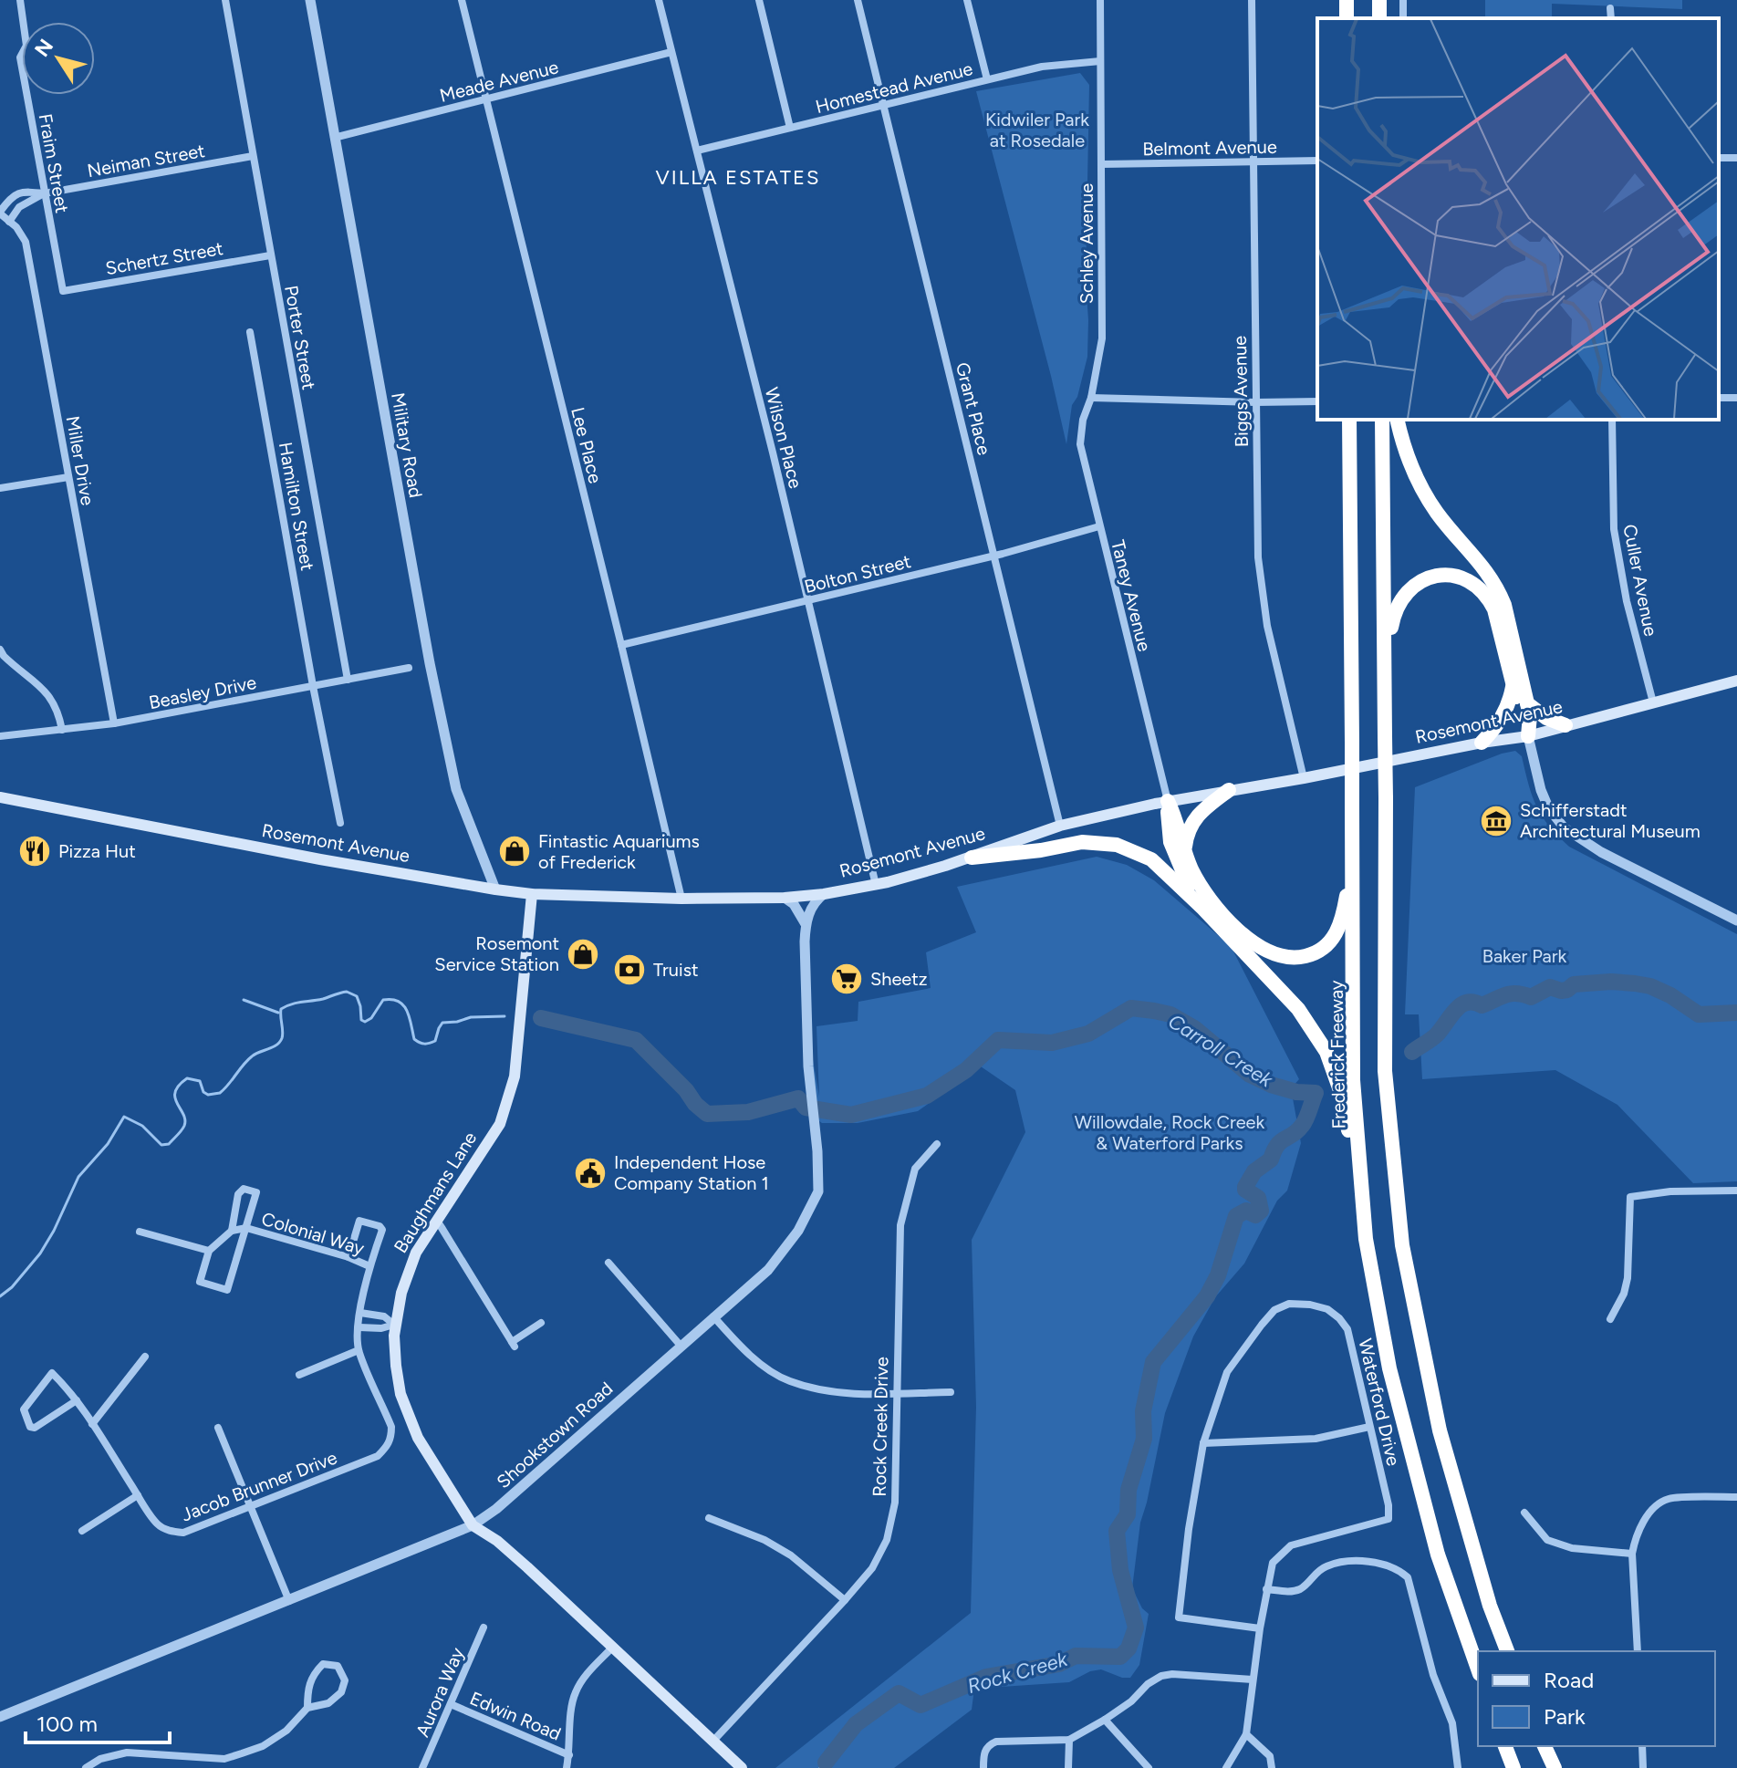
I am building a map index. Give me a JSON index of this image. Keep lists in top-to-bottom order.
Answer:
{
  "streets": {
    "highway": ["Frederick Freeway"],
    "main road": ["Rosemont Avenue", "Baughmans Lane"],
    "street": [
      "Meade Avenue",
      "Homestead Avenue",
      "Belmont Avenue",
      "Neiman Street",
      "Fraim Street",
      "Schley Avenue",
      "Schertz Street",
      "Porter Street",
      "Biggs Avenue",
      "Grant Place",
      "Wilson Place",
      "Military Road",
      "Lee Place",
      "Miller Drive",
      "Hamilton Street",
      "Bolton Street",
      "Culler Avenue",
      "Taney Avenue",
      "Beasley Drive",
      "Colonial Way",
      "Waterford Drive",
      "Rock Creek Drive",
      "Shookstown Road",
      "Jacob Brunner Drive",
      "Aurora Way",
      "Edwin Road"
    ]
  },
  "crossings": [
    ["Meade Avenue", "Wilson Place"],
    ["Meade Avenue", "Military Road"],
    ["Meade Avenue", "Lee Place"],
    ["Homestead Avenue", "Schley Avenue"],
    ["Homestead Avenue", "Grant Place"],
    ["Homestead Avenue", "Wilson Place"],
    ["Belmont Avenue", "Schley Avenue"],
    ["Belmont Avenue", "Biggs Avenue"],
    ["Neiman Street", "Fraim Street"],
    ["Neiman Street", "Porter Street"],
    ["Neiman Street", "Miller Drive"],
    ["Fraim Street", "Schertz Street"],
    ["Schley Avenue", "Taney Avenue"],
    ["Schertz Street", "Porter Street"],
    ["Porter Street", "Beasley Drive"],
    ["Biggs Avenue", "Rosemont Avenue"],
    ["Grant Place", "Bolton Street"],
    ["Grant Place", "Rosemont Avenue"],
    ["Wilson Place", "Bolton Street"],
    ["Wilson Place", "Rosemont Avenue"],
    ["Military Road", "Rosemont Avenue"],
    ["Lee Place", "Bolton Street"],
    ["Lee Place", "Rosemont Avenue"],
    ["Miller Drive", "Beasley Drive"],
    ["Hamilton Street", "Beasley Drive"],
    ["Bolton Street", "Taney Avenue"],
    ["Culler Avenue", "Rosemont Avenue"],
    ["Taney Avenue", "Rosemont Avenue"],
    ["Rosemont Avenue", "Baughmans Lane"],
    ["Baughmans Lane", "Rock Creek Drive"],
    ["Baughmans Lane", "Shookstown Road"],
    ["Colonial Way", "Jacob Brunner Drive"],
    ["Aurora Way", "Edwin Road"]
  ],
  "districts": ["VILLA ESTATES"],
  "water": ["Carroll Creek", "Rock Creek"],
  "parks": ["Kidwiler Park at Rosedale", "Baker Park", "Willowdale, Rock Creek & Waterford Parks"],
  "places": {
    "museum": ["Schifferstadt Architectural Museum"],
    "restaurant": ["Pizza Hut"],
    "shop": ["Fintastic Aquariums of Frederick", "Rosemont Service Station"],
    "bank": ["Truist"],
    "supermarket": ["Sheetz"],
    "public building": ["Independent Hose Company Station 1"]
  },
  "legend": ["Road", "Park"],
  "scale_bar": "100 m",
  "north": "top left"
}
